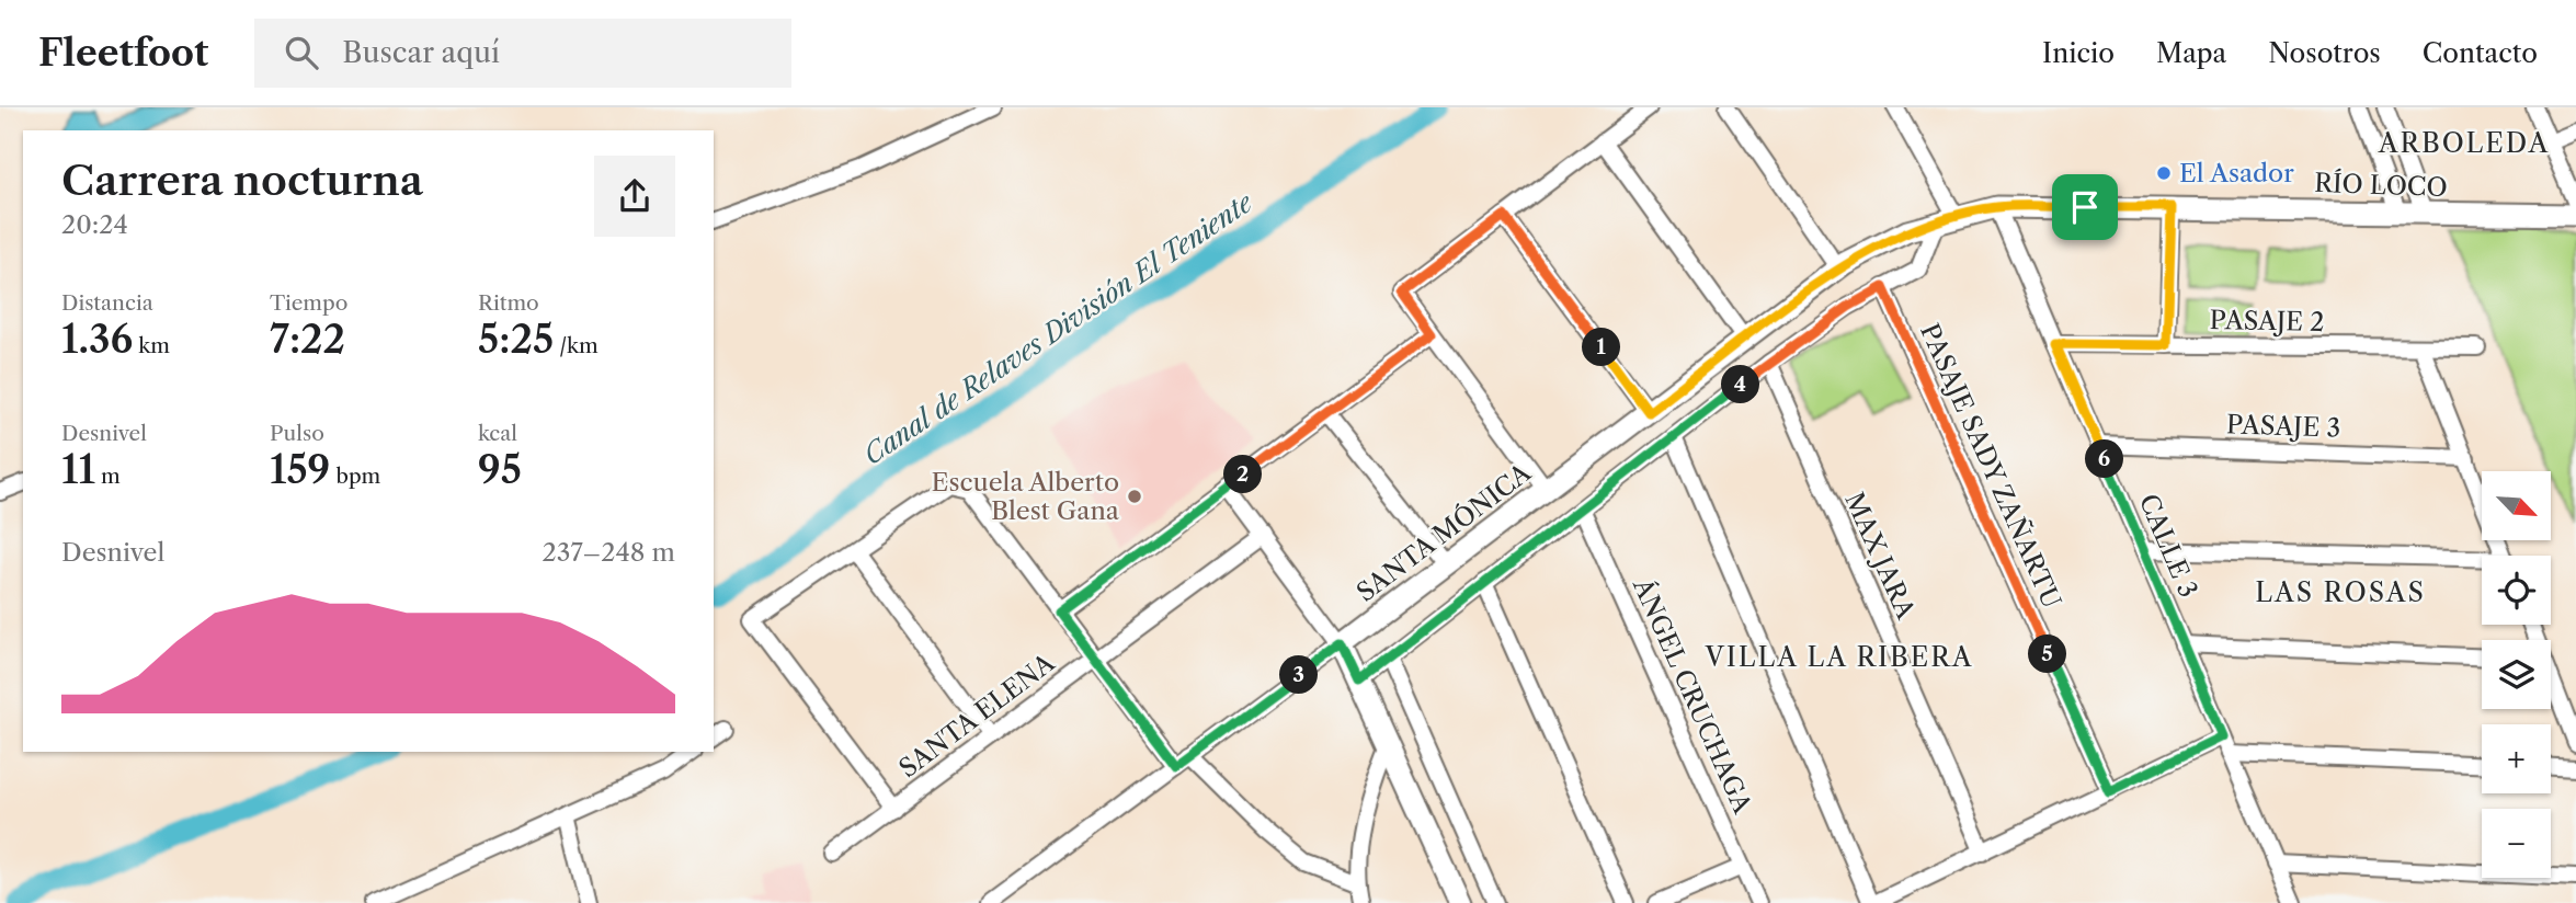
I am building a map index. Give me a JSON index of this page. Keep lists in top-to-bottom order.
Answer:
{
  "streets": {
    "street": [
      "RÍO LOCO",
      "PASAJE 2",
      "PASAJE 3",
      "PASAJE SADY ZAÑARTU",
      "SANTA MÓNICA",
      "CALLE 3",
      "MAX JARA",
      "ÁNGEL CRUCHAGA",
      "SANTA ELENA"
    ]
  },
  "crossings": [
    ["RÍO LOCO", "SANTA MÓNICA"],
    ["RÍO LOCO", "CALLE 3"],
    ["PASAJE 2", "CALLE 3"],
    ["PASAJE 3", "CALLE 3"]
  ],
  "districts": ["ARBOLEDA", "LAS ROSAS", "VILLA LA RIBERA"],
  "water": ["Canal de Relaves División El Teniente"],
  "places": ["El Asador", "Escuela Alberto Blest Gana"],
  "north": "bottom right",
  "page": {
    "header": "Fleetfoot",
    "search": "Buscar aquí",
    "nav": [
      "Inicio",
      "Mapa",
      "Nosotros",
      "Contacto"
    ],
    "heading": ["Carrera nocturna", "20:24"],
    "stats": [
      ["Distancia", "1.36 km"],
      ["Tiempo", "7:22"],
      ["Ritmo", "5:25 /km"],
      ["Desnivel", "11 m"],
      ["Pulso", "159 bpm"],
      ["kcal", "95"]
    ],
    "pins": [
      "1",
      "4",
      "6",
      "2",
      "5",
      "3"
    ],
    "map_buttons": ["+", "−"],
    "chart": ["Desnivel", "237–248 m"]
  }
}
